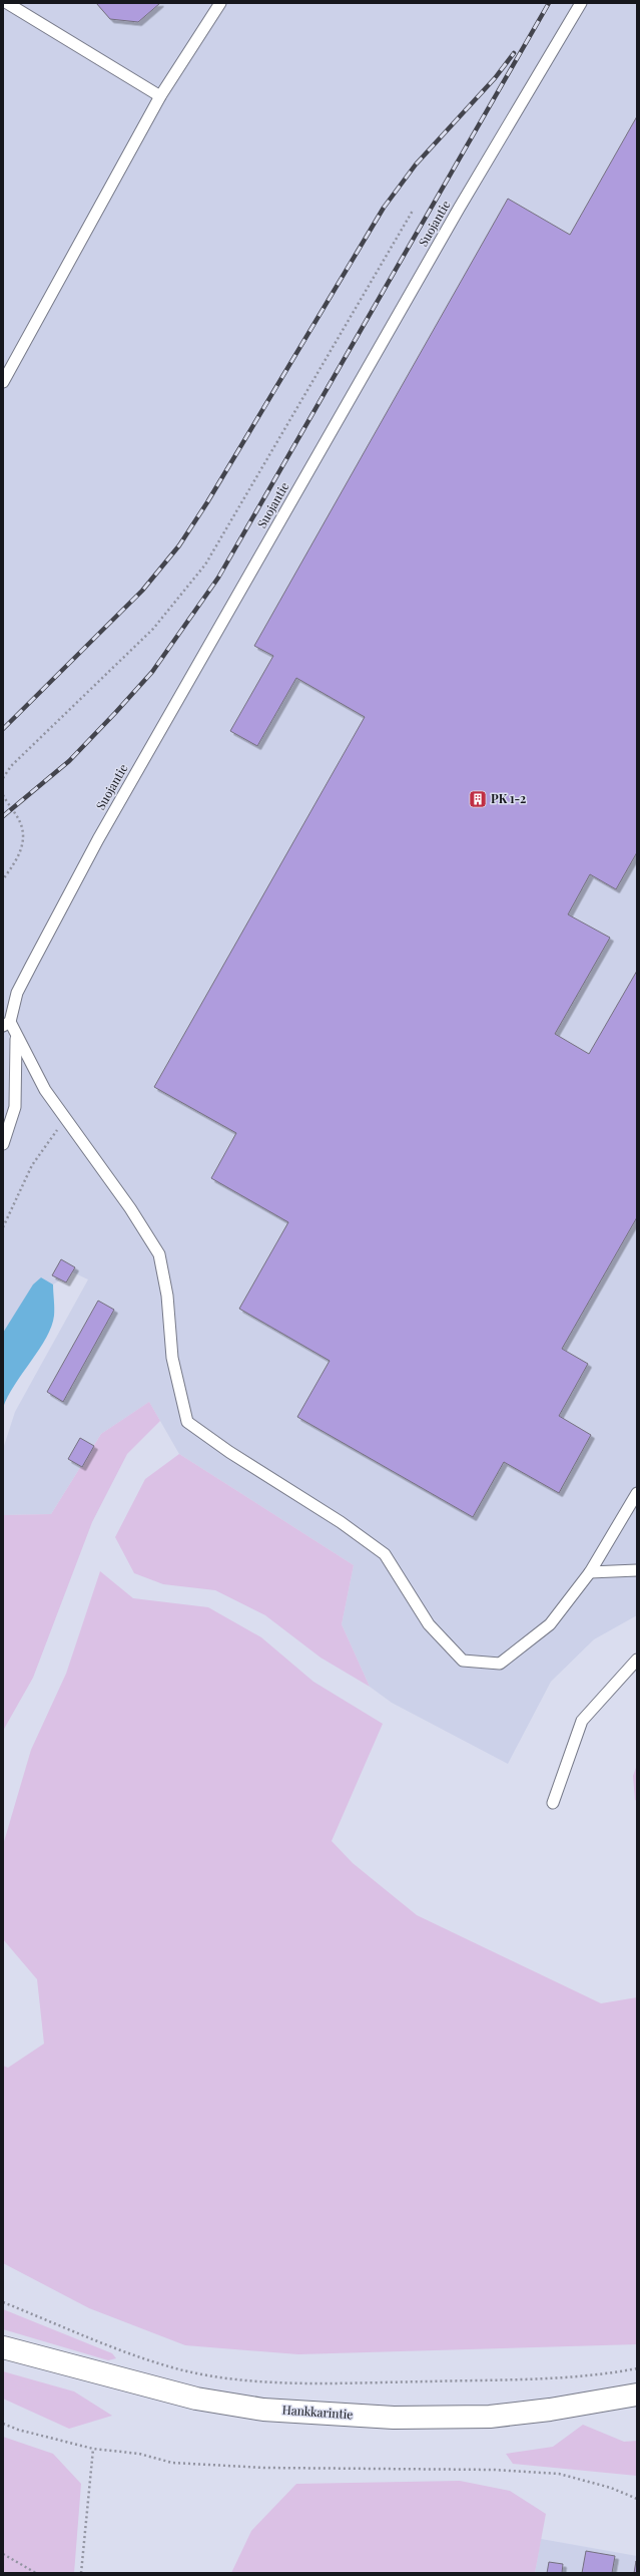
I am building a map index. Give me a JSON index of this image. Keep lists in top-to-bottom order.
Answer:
{
  "streets": {
    "main road": ["Hankkarintie"],
    "lane": ["Suojantie"]
  },
  "places": {
    "building": ["PK 1-2"]
  }
}
